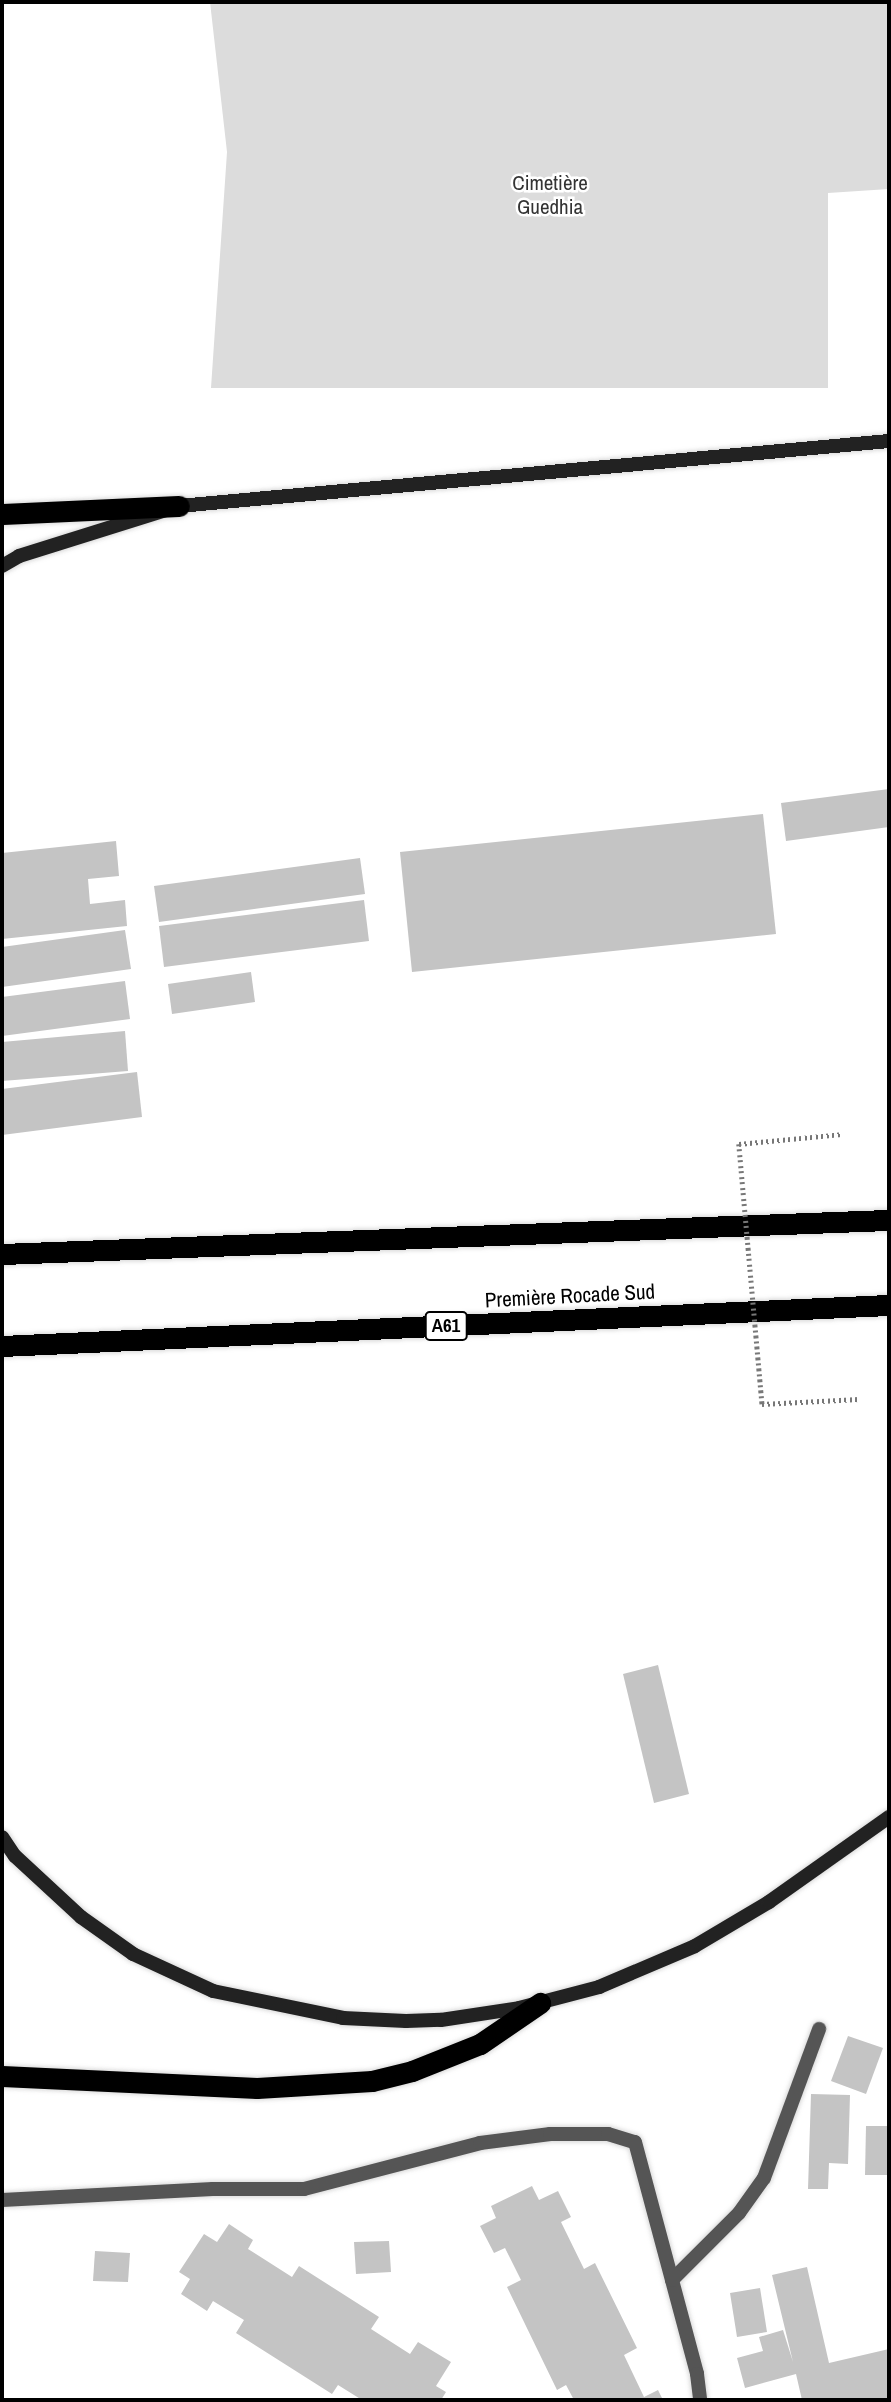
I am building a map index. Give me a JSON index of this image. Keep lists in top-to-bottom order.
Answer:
{
  "streets": {
    "highway": ["Première Rocade Sud", "A61"]
  },
  "parks": ["Cimetière Guedhia"]
}
